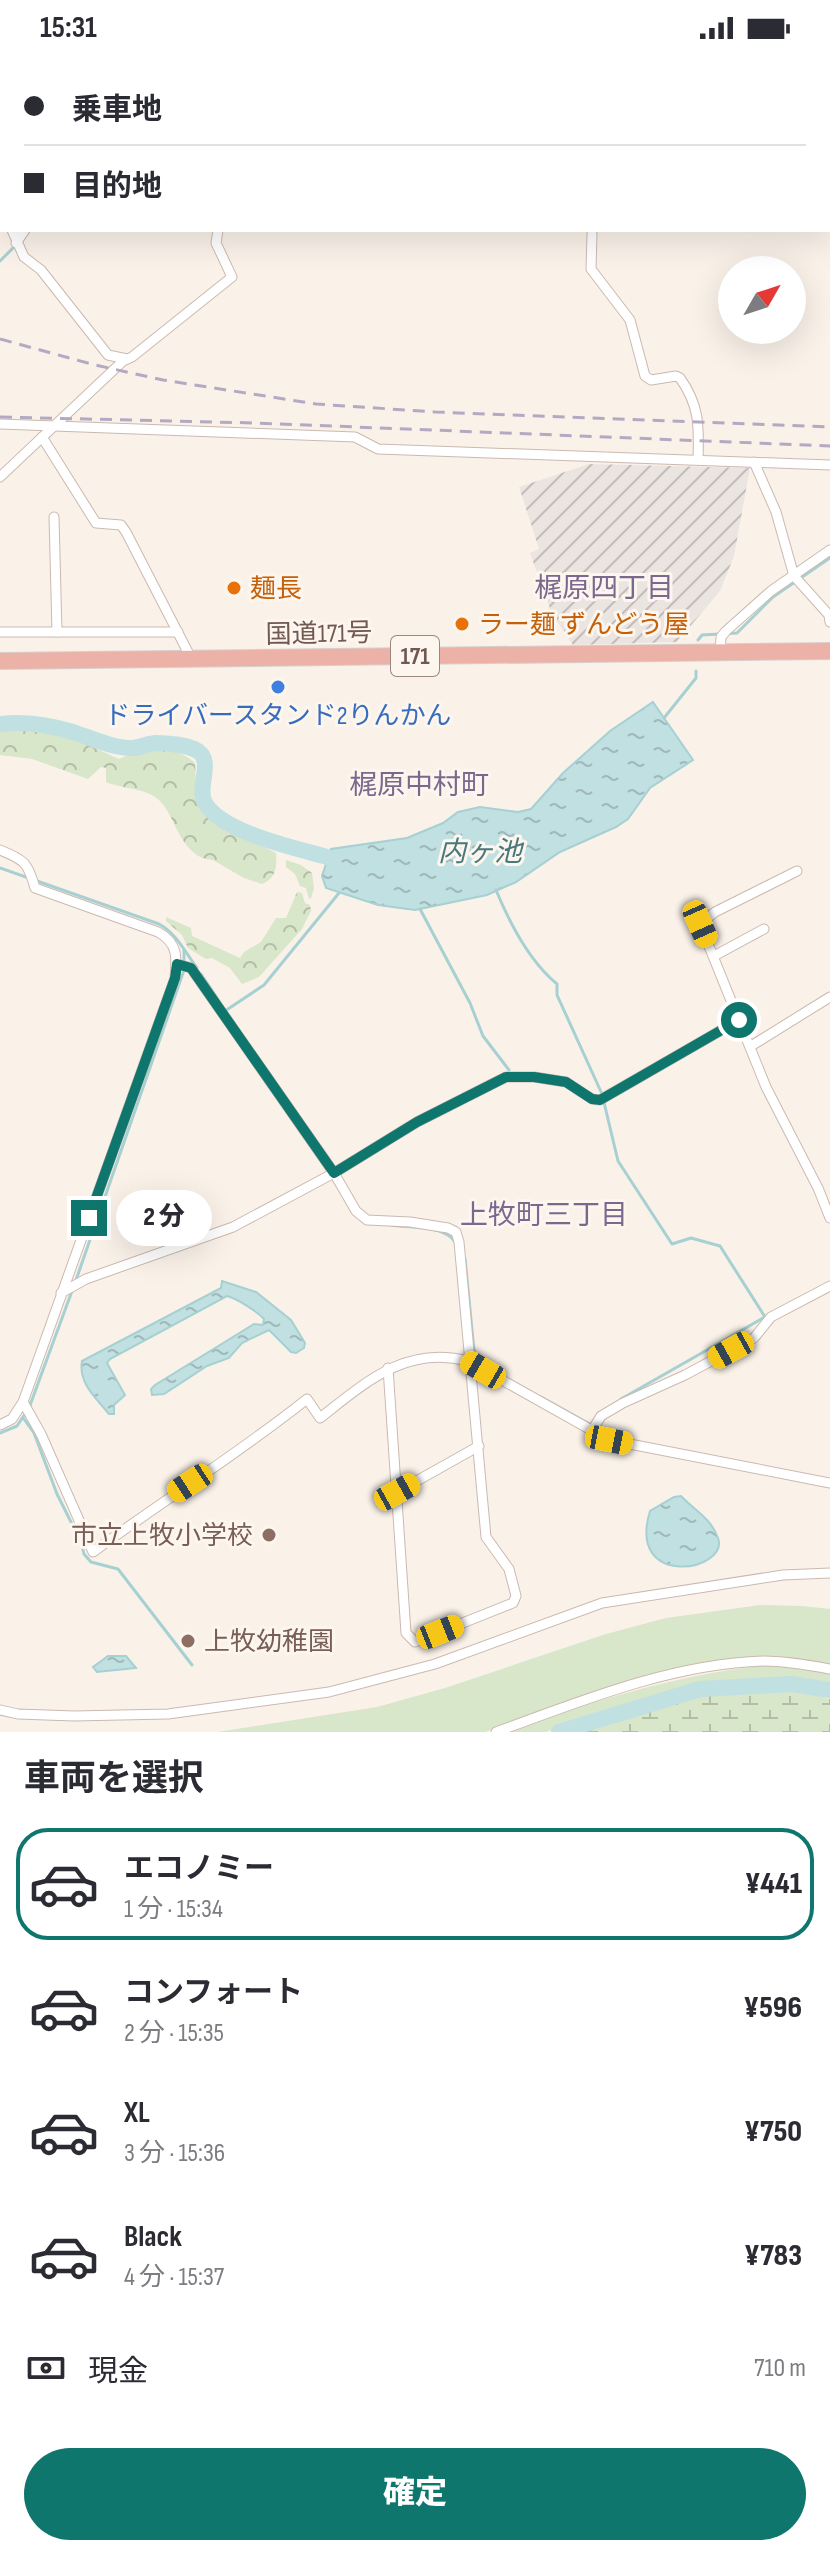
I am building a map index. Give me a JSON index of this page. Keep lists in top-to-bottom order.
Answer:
{
  "streets": {
    "highway": ["国道171号", "171"]
  },
  "districts": ["梶原四丁目", "梶原中村町", "上牧町三丁目"],
  "water": ["内ヶ池"],
  "places": [
    "麺長",
    "ラー麺 ずんどう屋",
    "ドライバースタンド2りんかん",
    "市立上牧小学校",
    "上牧幼稚園"
  ],
  "north": "top right",
  "page": {
    "status": "15:31",
    "banner": ["乗車地", "目的地"],
    "bubble": "2 分",
    "heading": "車両を選択",
    "list": [
      {
        "name": "エコノミー",
        "note": "1 分 · 15:34",
        "value": "¥441"
      },
      {
        "name": "コンフォート",
        "note": "2 分 · 15:35",
        "value": "¥596"
      },
      {
        "name": "XL",
        "note": "3 分 · 15:36",
        "value": "¥750"
      },
      {
        "name": "Black",
        "note": "4 分 · 15:37",
        "value": "¥783"
      }
    ],
    "pay": ["現金", "710 m"],
    "buttons": "確定"
  }
}
